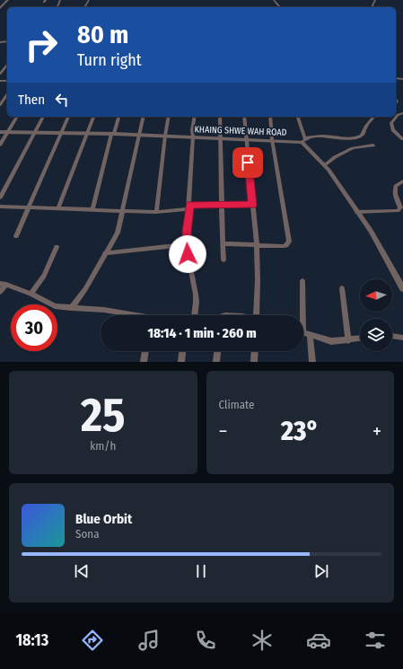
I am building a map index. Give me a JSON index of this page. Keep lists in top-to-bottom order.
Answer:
{
  "streets": {
    "street": ["KHAING SHWE WAH ROAD"]
  },
  "north": "left",
  "page": {
    "turn": ["80 m", "Turn right"],
    "then": "Then",
    "limit": "30",
    "trip": "18:14 · 1 min · 260 m",
    "tile": [
      ["25", "km/h"],
      "Climate"
    ],
    "heat": ["−", "23°", "+"],
    "song": ["Blue Orbit", "Sona"],
    "tabs": "18:13"
  }
}
